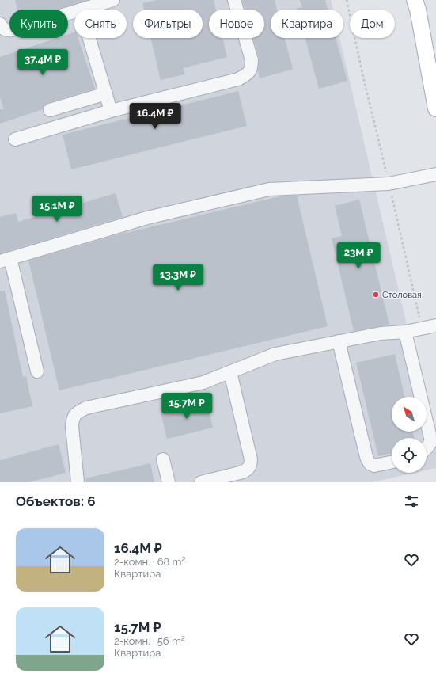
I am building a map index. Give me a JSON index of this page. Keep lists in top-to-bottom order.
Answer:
{
  "places": ["Столовая"],
  "north": "top left",
  "page": {
    "chip": [
      "Купить",
      "Снять",
      "Фильтры",
      "Новое",
      "Квартира",
      "Дом"
    ],
    "price": [
      "37.4M ₽",
      "16.4M ₽",
      "15.1M ₽",
      "23M ₽",
      "13.3M ₽",
      "15.7M ₽"
    ],
    "heading": "Объектов: 6",
    "list": [
      {
        "name": "16.4M ₽",
        "note": "2-комн. · 68 m² · Квартира"
      },
      {
        "name": "15.7M ₽",
        "note": "2-комн. · 56 m² · Квартира"
      }
    ]
  }
}
